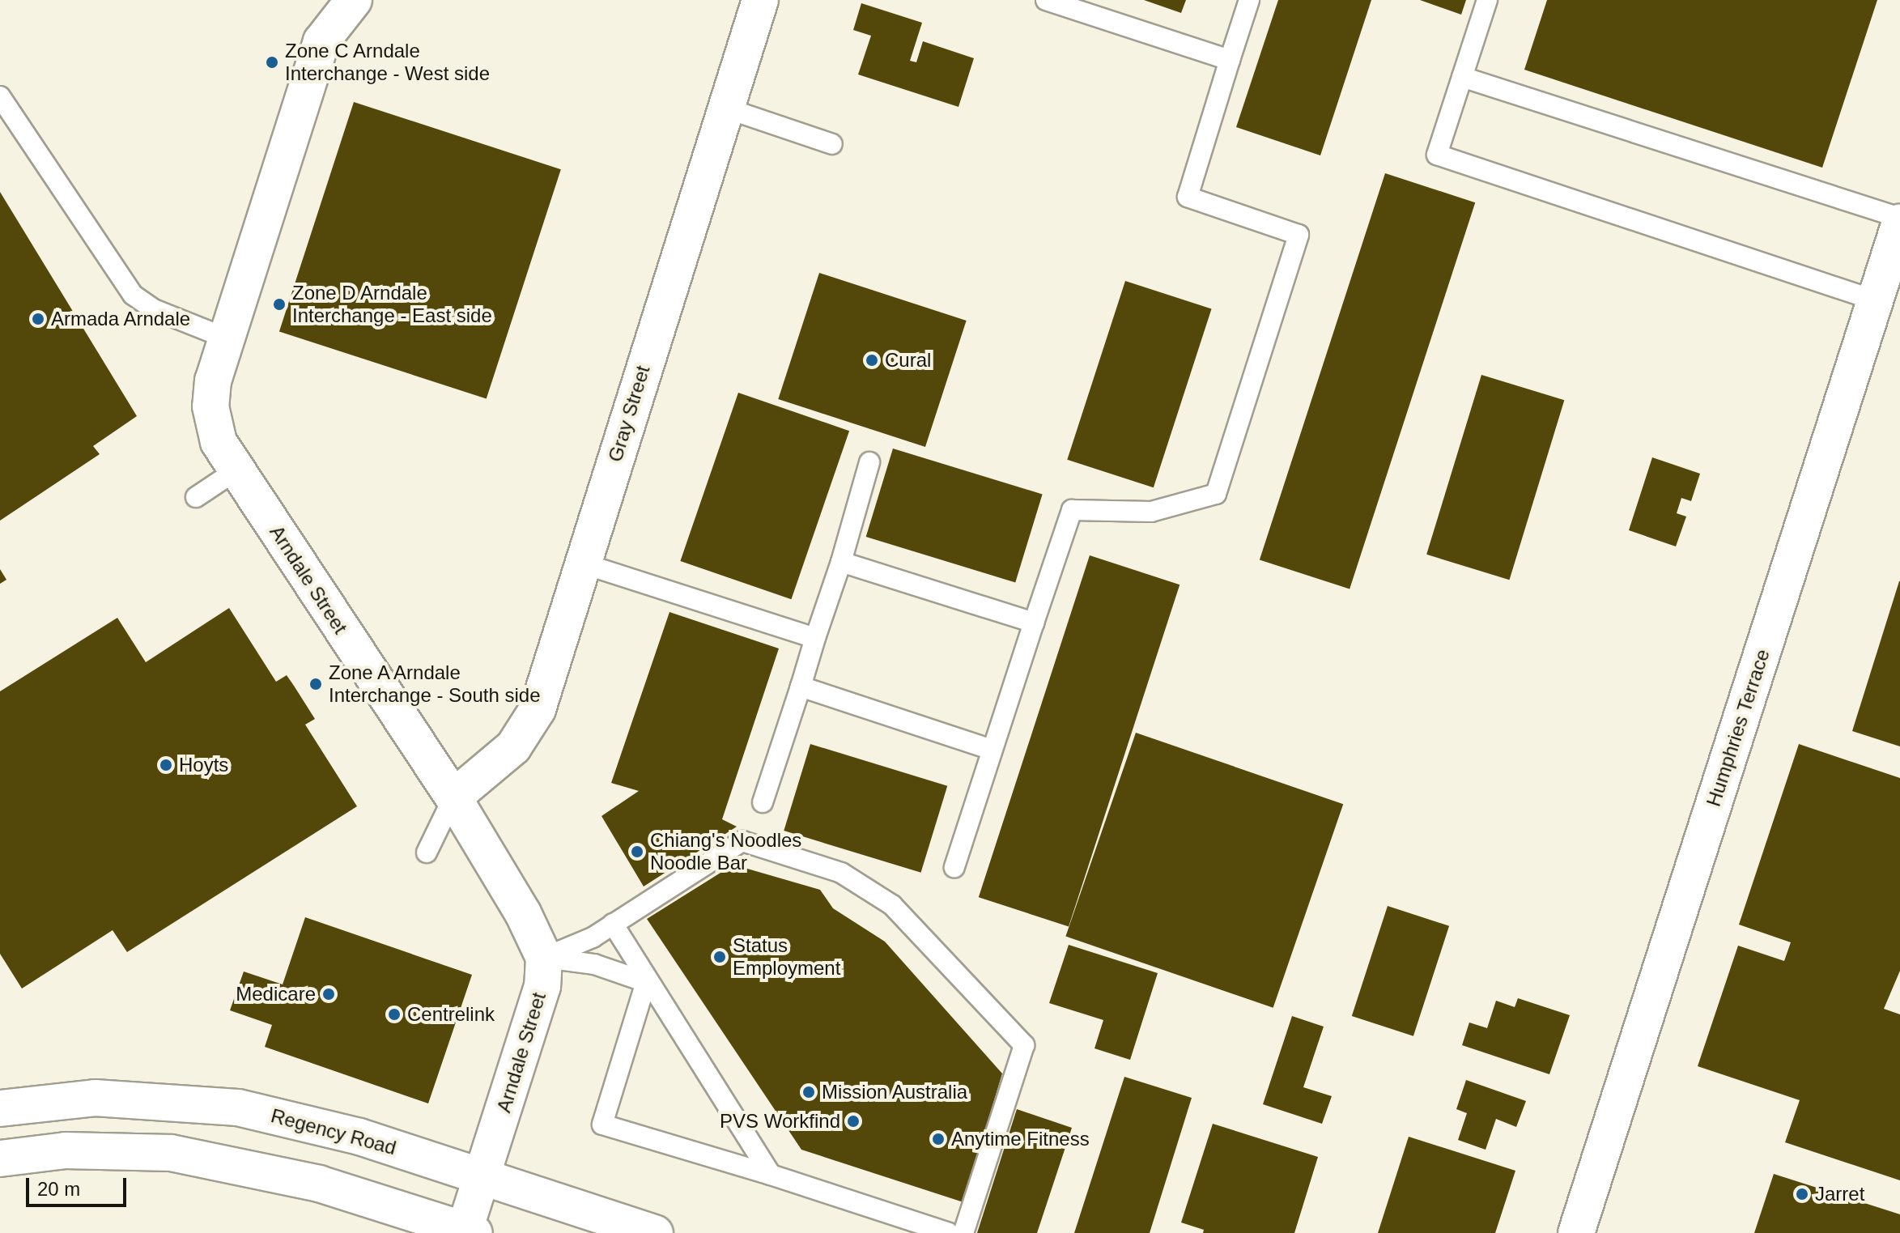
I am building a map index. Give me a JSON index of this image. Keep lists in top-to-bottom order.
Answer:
{
  "streets": {
    "street": [
      "Gray Street",
      "Arndale Street",
      "Humphries Terrace",
      "Regency Road"
    ]
  },
  "crossings": [
    ["Gray Street", "Arndale Street"],
    ["Arndale Street", "Regency Road"]
  ],
  "places": [
    "Zone C Arndale Interchange - West side",
    "Zone D Arndale Interchange - East side",
    "Armada Arndale",
    "Cural",
    "Zone A Arndale Interchange - South side",
    "Hoyts",
    "Chiang's Noodles Noodle Bar",
    "Status Employment",
    "Medicare",
    "Centrelink",
    "Mission Australia",
    "PVS Workfind",
    "Anytime Fitness",
    "Jarret"
  ],
  "scale_bar": "20 m"
}
